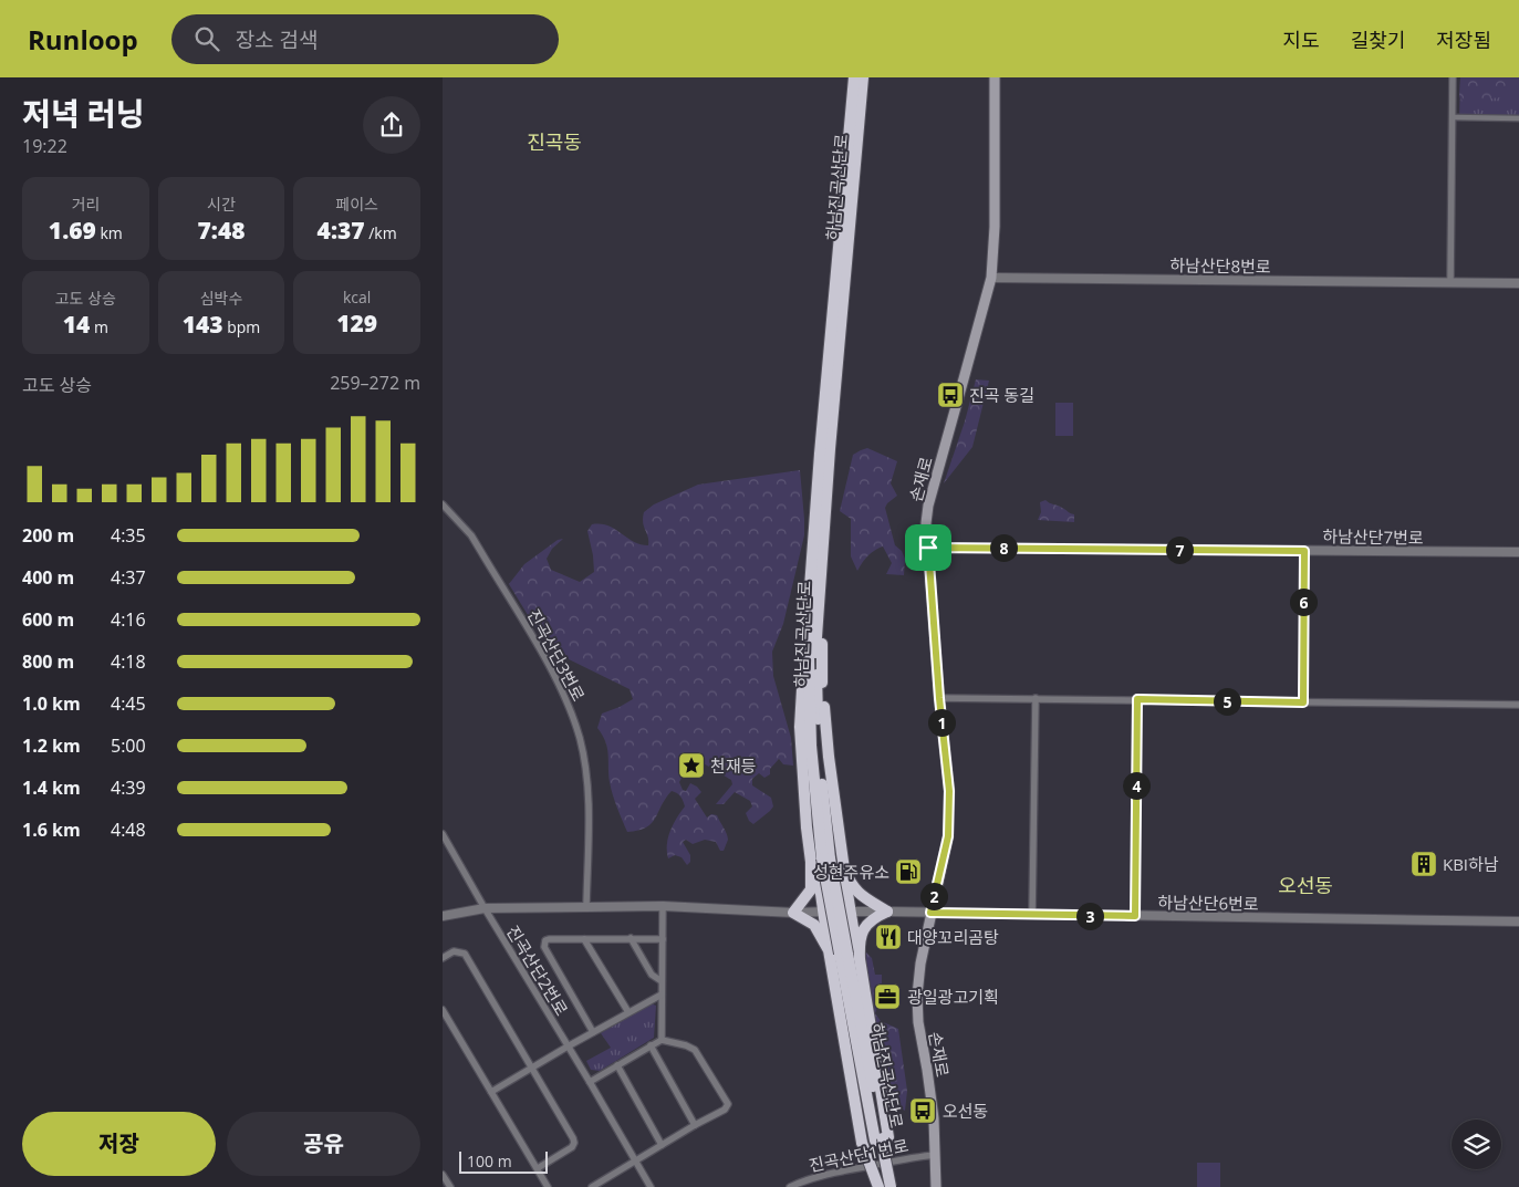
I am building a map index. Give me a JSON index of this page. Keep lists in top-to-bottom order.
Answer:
{
  "streets": {
    "highway": ["하남진곡산단로"],
    "main road": ["손재로"],
    "street": [
      "하남산단8번로",
      "하남산단7번로",
      "진곡산단3번로",
      "하남산단6번로",
      "진곡산단2번로",
      "진곡산단1번로"
    ]
  },
  "crossings": [
    ["하남산단8번로", "손재로"],
    ["손재로", "하남산단7번로"],
    ["손재로", "하남산단6번로"],
    ["손재로", "진곡산단1번로"]
  ],
  "districts": ["진곡동", "오선동"],
  "places": {
    "bus stop": ["진곡 동길", "오선동"],
    "place": ["천재등"],
    "building": ["KBI하남"],
    "fuel station": ["성현주유소"],
    "restaurant": ["대양꼬리곰탕"],
    "office": ["광일광고기획"]
  },
  "scale_bar": "100 m",
  "page": {
    "header": "Runloop",
    "search": "장소 검색",
    "nav": ["지도", "길찾기", "저장됨"],
    "heading": ["저녁 러닝", "19:22"],
    "stats": [
      ["거리", "1.69 km"],
      ["시간", "7:48"],
      ["페이스", "4:37 /km"],
      ["고도 상승", "14 m"],
      ["심박수", "143 bpm"],
      ["kcal", "129"]
    ],
    "chart": ["고도 상승", "259–272 m"],
    "list": [
      {
        "name": "200 m",
        "note": "4:35"
      },
      {
        "name": "400 m",
        "note": "4:37"
      },
      {
        "name": "600 m",
        "note": "4:16"
      },
      {
        "name": "800 m",
        "note": "4:18"
      },
      {
        "name": "1.0 km",
        "note": "4:45"
      },
      {
        "name": "1.2 km",
        "note": "5:00"
      },
      {
        "name": "1.4 km",
        "note": "4:39"
      },
      {
        "name": "1.6 km",
        "note": "4:48"
      }
    ],
    "pins": [
      "8",
      "7",
      "6",
      "5",
      "1",
      "4",
      "2",
      "3"
    ],
    "buttons": ["저장", "공유"],
    "scale": "100 m"
  }
}
